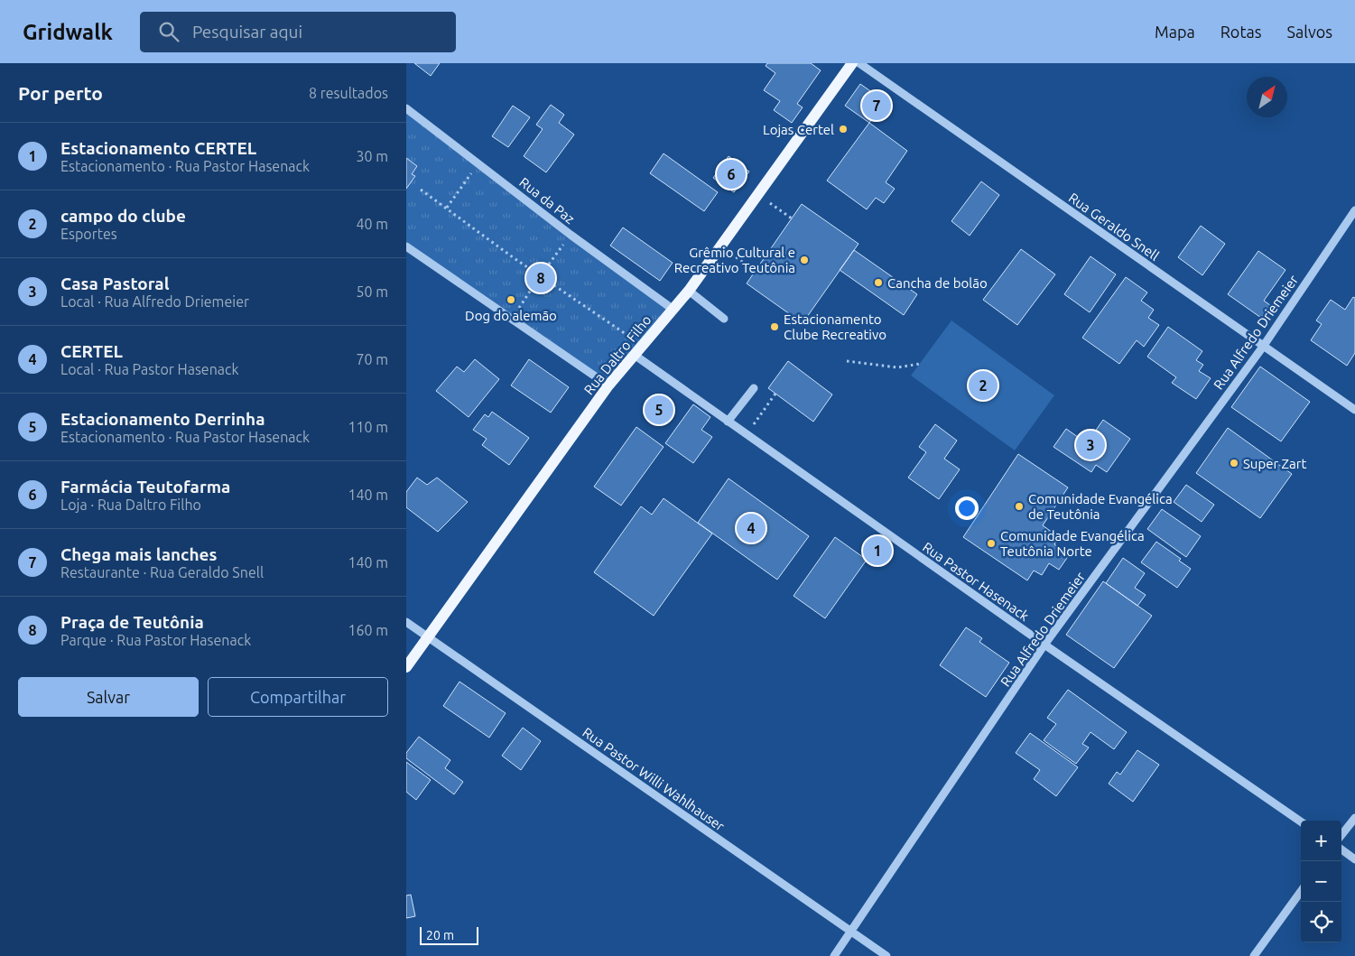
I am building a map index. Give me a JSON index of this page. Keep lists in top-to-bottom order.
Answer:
{
  "streets": {
    "main road": ["Rua Daltro Filho"],
    "street": [
      "Rua da Paz",
      "Rua Geraldo Snell",
      "Rua Alfredo Driemeier",
      "Rua Pastor Hasenack",
      "Rua Pastor Willi Wahlhauser"
    ]
  },
  "crossings": [
    ["Rua da Paz", "Rua Daltro Filho"],
    ["Rua Geraldo Snell", "Rua Alfredo Driemeier"],
    ["Rua Alfredo Driemeier", "Rua Pastor Hasenack"],
    ["Rua Alfredo Driemeier", "Rua Pastor Willi Wahlhauser"],
    ["Rua Daltro Filho", "Rua Pastor Hasenack"],
    ["Rua Daltro Filho", "Rua Pastor Willi Wahlhauser"]
  ],
  "places": [
    "Lojas Certel",
    "Grêmio Cultural e Recreativo Teutônia",
    "Cancha de bolão",
    "Dog do alemão",
    "Estacionamento Clube Recreativo",
    "Super Zart",
    "Comunidade Evangélica de Teutônia",
    "Comunidade Evangélica Teutônia Norte"
  ],
  "scale_bar": "20 m",
  "north": "top right",
  "page": {
    "header": "Gridwalk",
    "search": "Pesquisar aqui",
    "nav": ["Mapa", "Rotas", "Salvos"],
    "heading": ["Por perto", "8 resultados"],
    "pins": [
      "7",
      "6",
      "8",
      "2",
      "5",
      "3",
      "4",
      "1"
    ],
    "list": [
      {
        "mark": "1",
        "name": "Estacionamento CERTEL",
        "note": "Estacionamento · Rua Pastor Hasenack",
        "value": "30 m"
      },
      {
        "mark": "2",
        "name": "campo do clube",
        "note": "Esportes",
        "value": "40 m"
      },
      {
        "mark": "3",
        "name": "Casa Pastoral",
        "note": "Local · Rua Alfredo Driemeier",
        "value": "50 m"
      },
      {
        "mark": "4",
        "name": "CERTEL",
        "note": "Local · Rua Pastor Hasenack",
        "value": "70 m"
      },
      {
        "mark": "5",
        "name": "Estacionamento Derrinha",
        "note": "Estacionamento · Rua Pastor Hasenack",
        "value": "110 m"
      },
      {
        "mark": "6",
        "name": "Farmácia Teutofarma",
        "note": "Loja · Rua Daltro Filho",
        "value": "140 m"
      },
      {
        "mark": "7",
        "name": "Chega mais lanches",
        "note": "Restaurante · Rua Geraldo Snell",
        "value": "140 m"
      },
      {
        "mark": "8",
        "name": "Praça de Teutônia",
        "note": "Parque · Rua Pastor Hasenack",
        "value": "160 m"
      }
    ],
    "buttons": ["Salvar", "Compartilhar"],
    "map_buttons": ["+", "−"],
    "scale": "20 m"
  }
}
